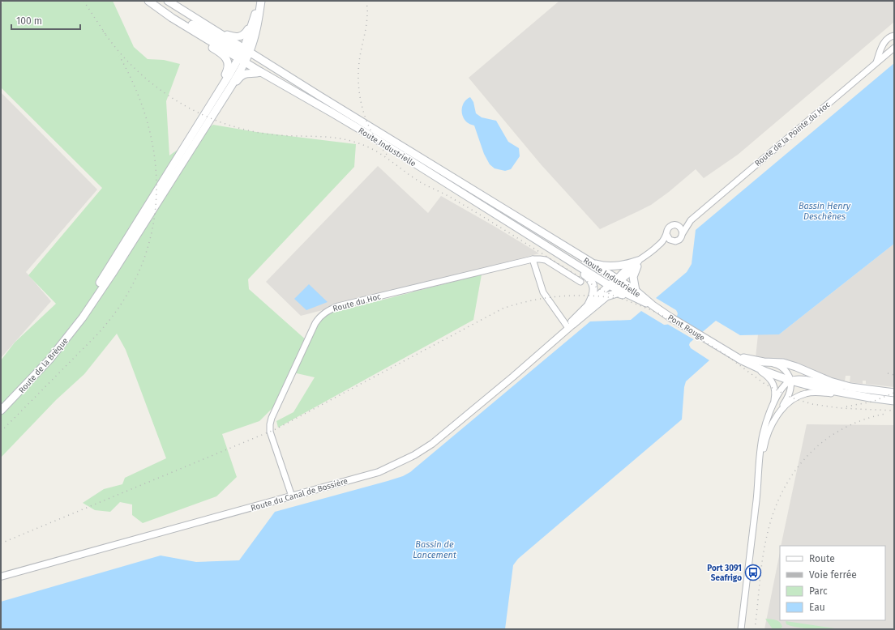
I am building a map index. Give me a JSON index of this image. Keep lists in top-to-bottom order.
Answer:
{
  "streets": {
    "main road": ["Route Industrielle", "Pont Rouge", "Route de la Brèque"],
    "street": ["Route de la Pointe du Hoc", "Route du Hoc", "Route du Canal de Bossière"]
  },
  "crossings": [
    ["Route de la Pointe du Hoc", "Route du Canal de Bossière"],
    ["Route Industrielle", "Pont Rouge"],
    ["Route Industrielle", "Route du Canal de Bossière"],
    ["Route du Hoc", "Route du Canal de Bossière"]
  ],
  "water": ["Bassin Henry Deschênes", "Bassin de Lancement"],
  "places": {
    "bus stop": ["Port 3091 Seafrigo"]
  },
  "legend": [
    "Route",
    "Voie ferrée",
    "Parc",
    "Eau"
  ],
  "scale_bar": "100 m"
}
